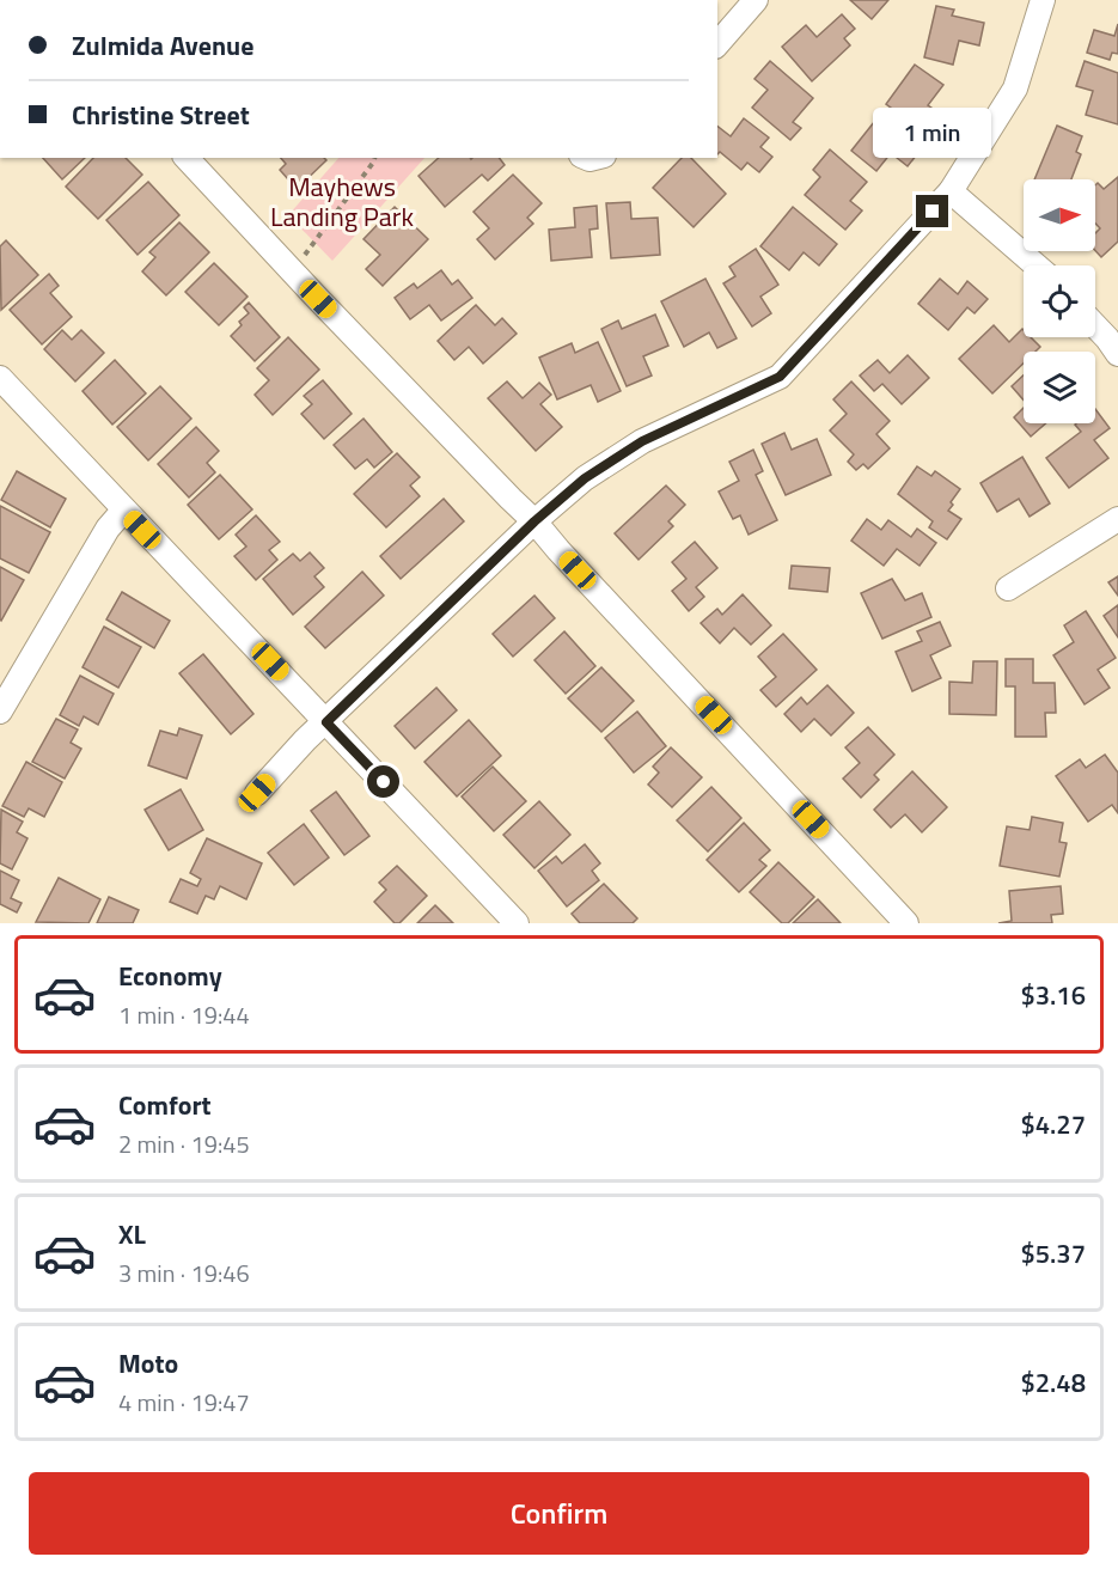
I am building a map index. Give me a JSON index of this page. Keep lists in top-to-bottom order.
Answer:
{
  "parks": ["Mayhews Landing Park"],
  "north": "right",
  "page": {
    "banner": ["Zulmida Avenue", "Christine Street"],
    "bubble": "1 min",
    "list": [
      {
        "name": "Economy",
        "note": "1 min · 19:44",
        "value": "$3.16"
      },
      {
        "name": "Comfort",
        "note": "2 min · 19:45",
        "value": "$4.27"
      },
      {
        "name": "XL",
        "note": "3 min · 19:46",
        "value": "$5.37"
      },
      {
        "name": "Moto",
        "note": "4 min · 19:47",
        "value": "$2.48"
      }
    ],
    "buttons": "Confirm"
  }
}
